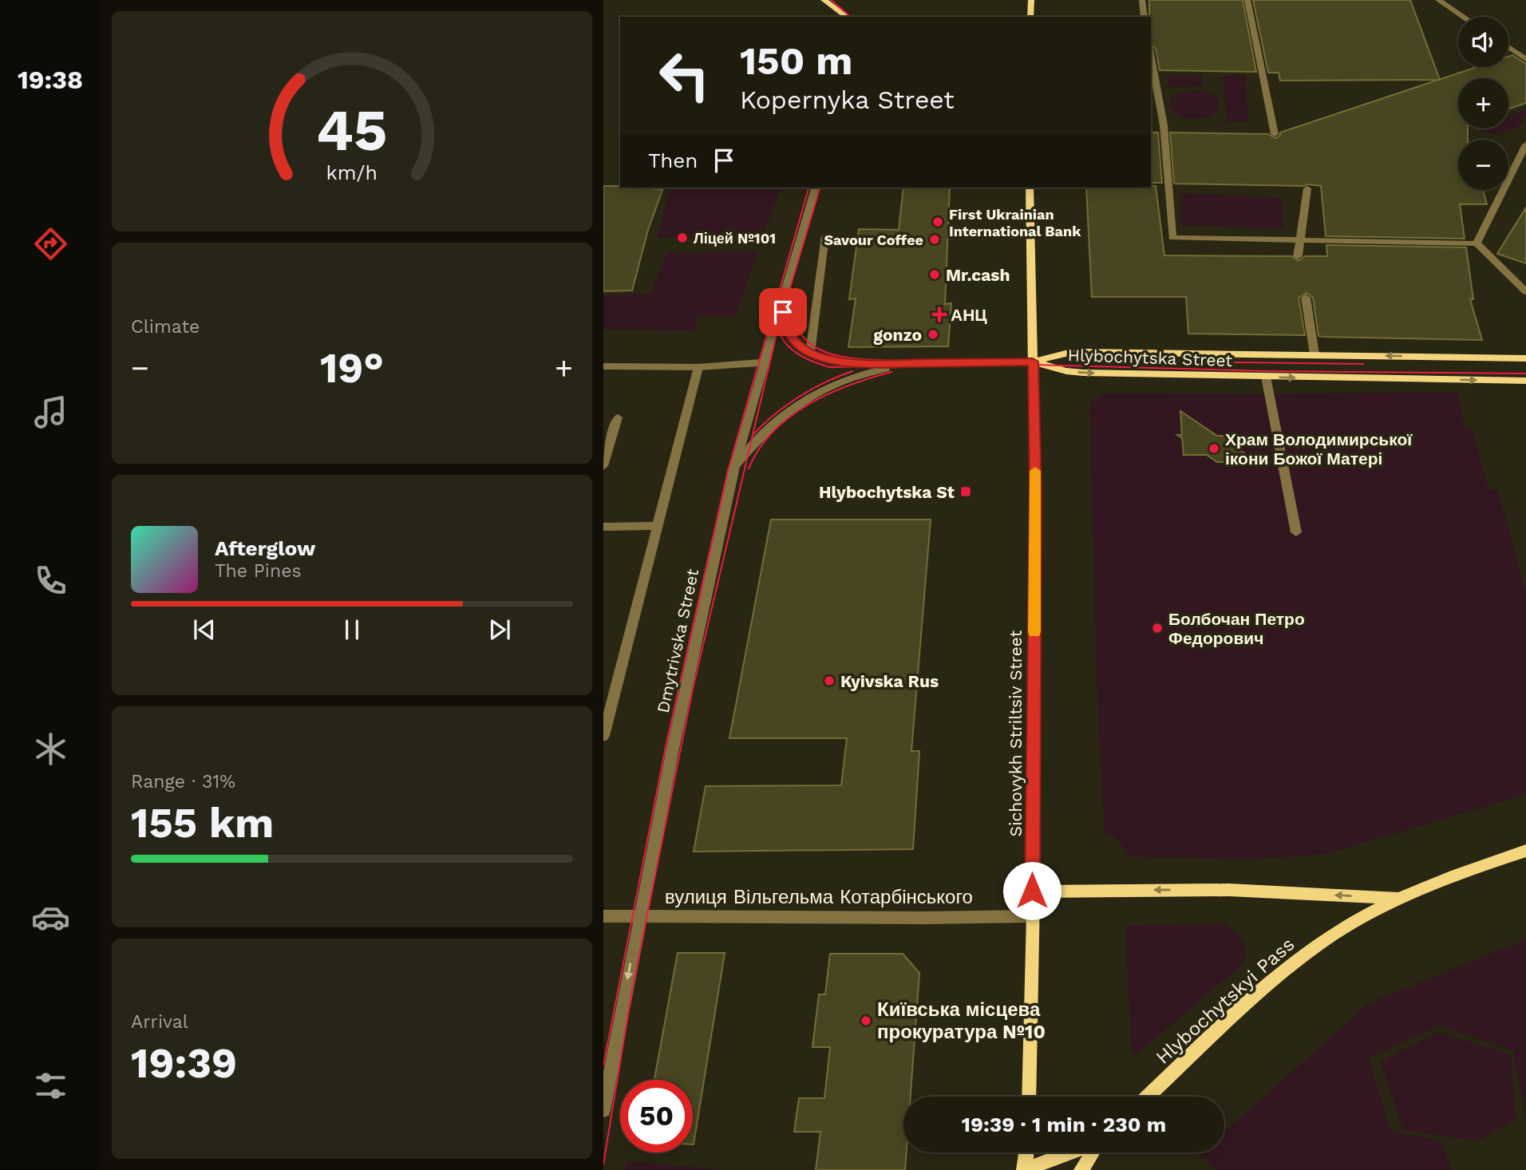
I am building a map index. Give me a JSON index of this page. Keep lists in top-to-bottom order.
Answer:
{
  "streets": {
    "main road": ["Hlybochytska Street", "Sichovykh Striltsiv Street", "Hlybochytskyi Pass"],
    "street": ["Dmytrivska Street", "вулиця Вільгельма Котарбінського"]
  },
  "crossings": [
    ["Hlybochytska Street", "Sichovykh Striltsiv Street"],
    ["Dmytrivska Street", "вулиця Вільгельма Котарбінського"],
    ["Sichovykh Striltsiv Street", "вулиця Вільгельма Котарбінського"]
  ],
  "places": {
    "other": [
      "First Ukrainian International Bank",
      "Ліцей №101",
      "Savour Coffee",
      "Mr.cash",
      "gonzo",
      "Храм Володимирської ікони Божої Матері",
      "Болбочан Петро Федорович",
      "Kyivska Rus",
      "Київська місцева прокуратура №10"
    ],
    "health": ["АНЦ"],
    "transit": ["Hlybochytska St"]
  },
  "page": {
    "tabs": "19:38",
    "map_buttons": ["+", "−"],
    "turn": ["150 m", "Kopernyka Street"],
    "then": "Then",
    "tile": [
      "Climate",
      ["Range · 31%", "155 km"],
      ["Arrival", "19:39"]
    ],
    "heat": ["−", "19°", "+"],
    "song": ["Afterglow", "The Pines"],
    "limit": "50",
    "trip": "19:39 · 1 min · 230 m",
    "gauge": ["45", "km/h"]
  }
}
